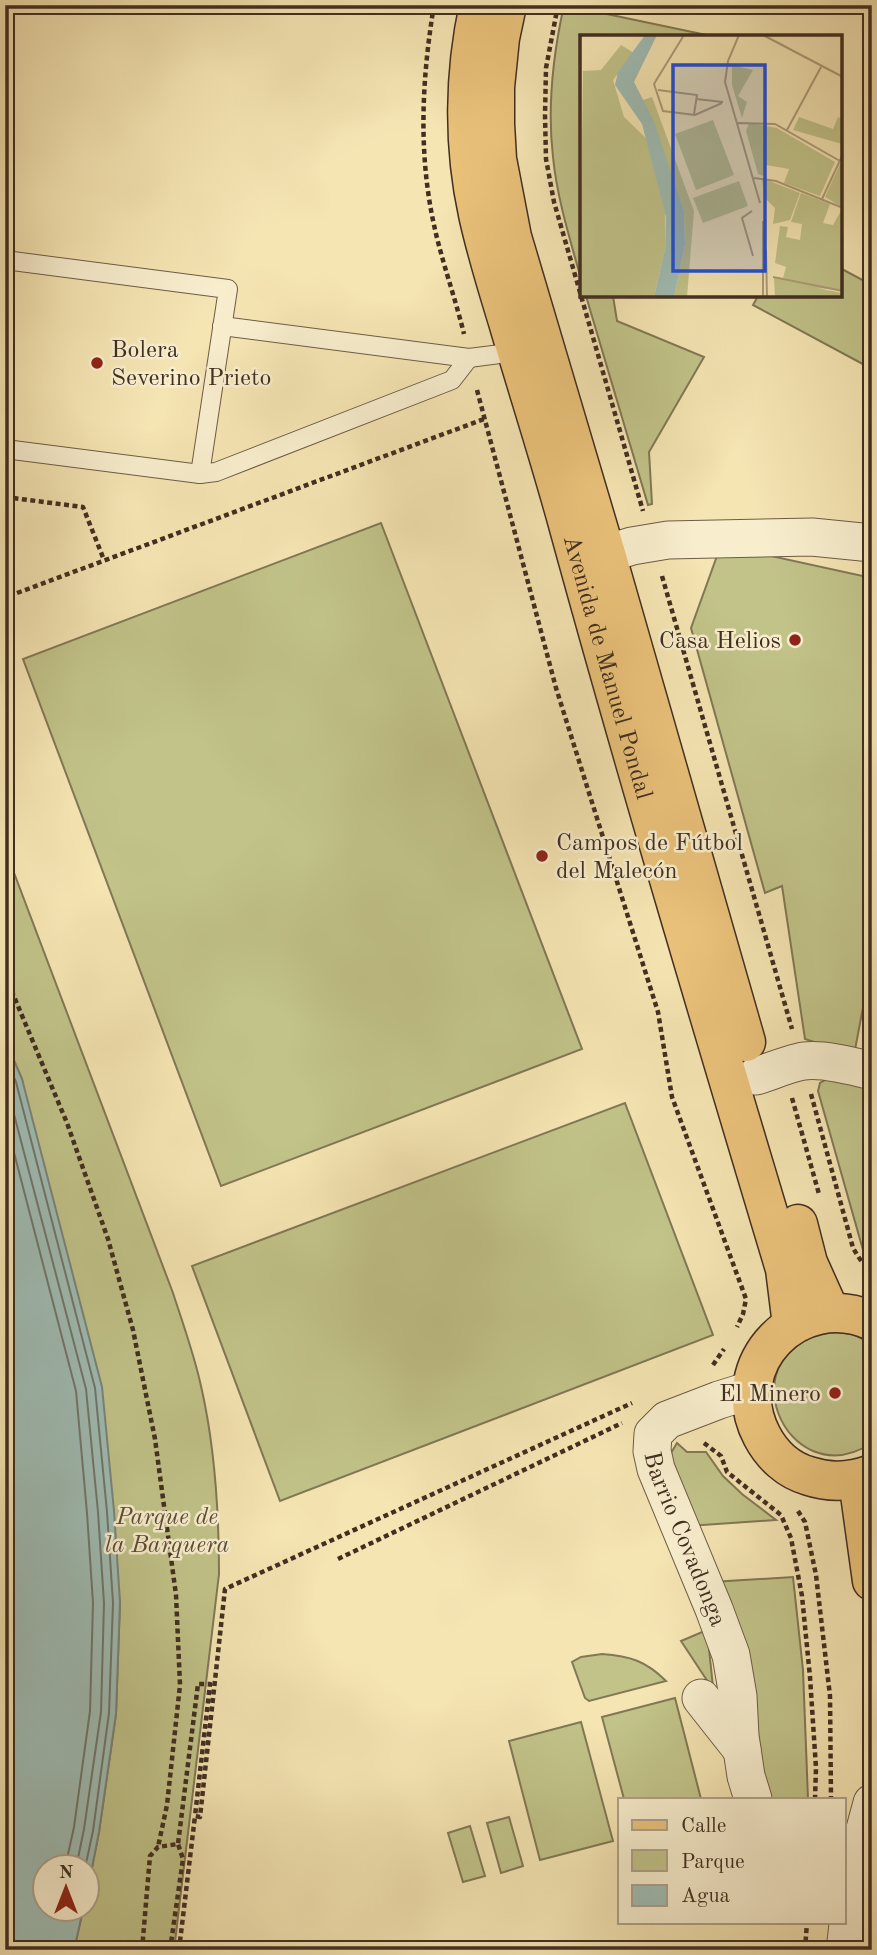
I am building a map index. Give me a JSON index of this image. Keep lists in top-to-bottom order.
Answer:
{
  "streets": {
    "main road": ["Avenida de Manuel Pondal"],
    "street": ["Barrio Covadonga"]
  },
  "parks": ["Parque de la Barquera"],
  "places": [
    "Bolera Severino Prieto",
    "Casa Helios",
    "Campos de Fútbol del Malecón",
    "El Minero"
  ],
  "legend": ["Calle", "Parque", "Agua"],
  "north": "top"
}
